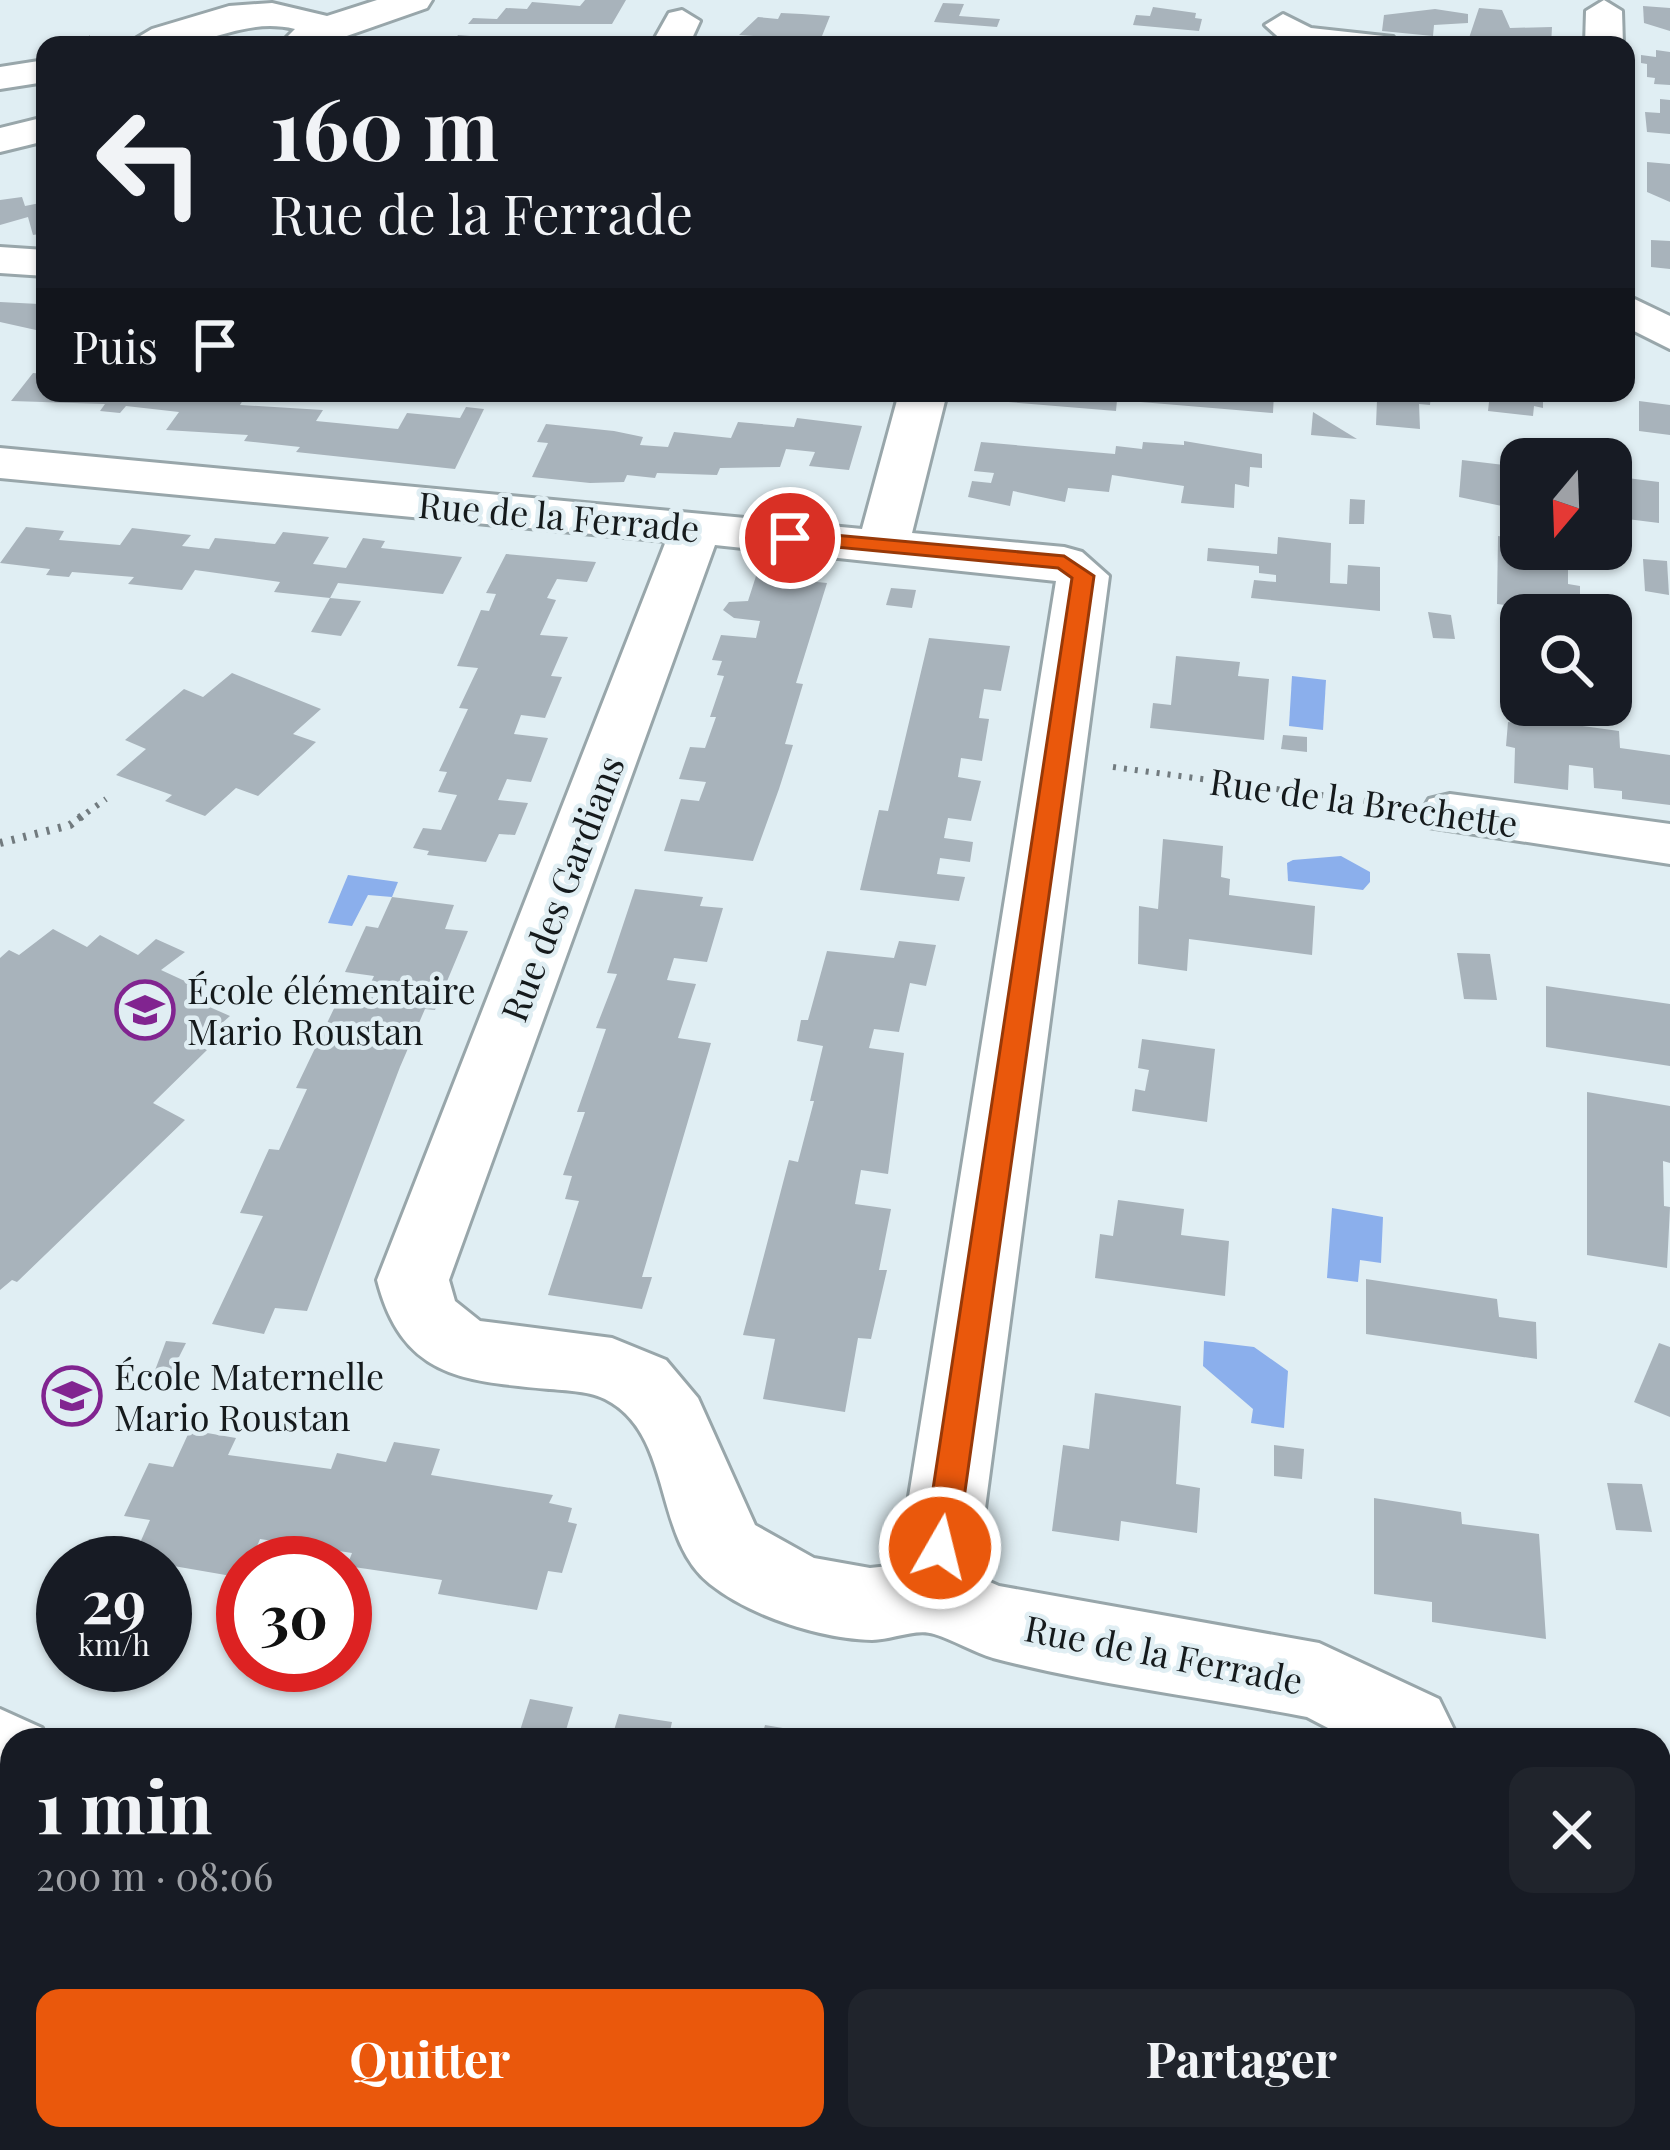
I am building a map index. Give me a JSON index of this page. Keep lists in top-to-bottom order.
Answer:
{
  "streets": {
    "street": ["Rue de la Ferrade", "Rue de la Brechette", "Rue des Gardians"]
  },
  "crossings": [
    ["Rue de la Ferrade", "Rue de la Brechette"],
    ["Rue de la Ferrade", "Rue des Gardians"]
  ],
  "places": {
    "school or university": ["École élémentaire Mario Roustan", "École Maternelle Mario Roustan"]
  },
  "north": "bottom",
  "page": {
    "turn": ["160 m", "Rue de la Ferrade"],
    "then": "Puis",
    "speed": "29 km/h",
    "limit": "30",
    "heading": ["1 min", "200 m · 08:06"],
    "buttons": ["Quitter", "Partager"]
  }
}
